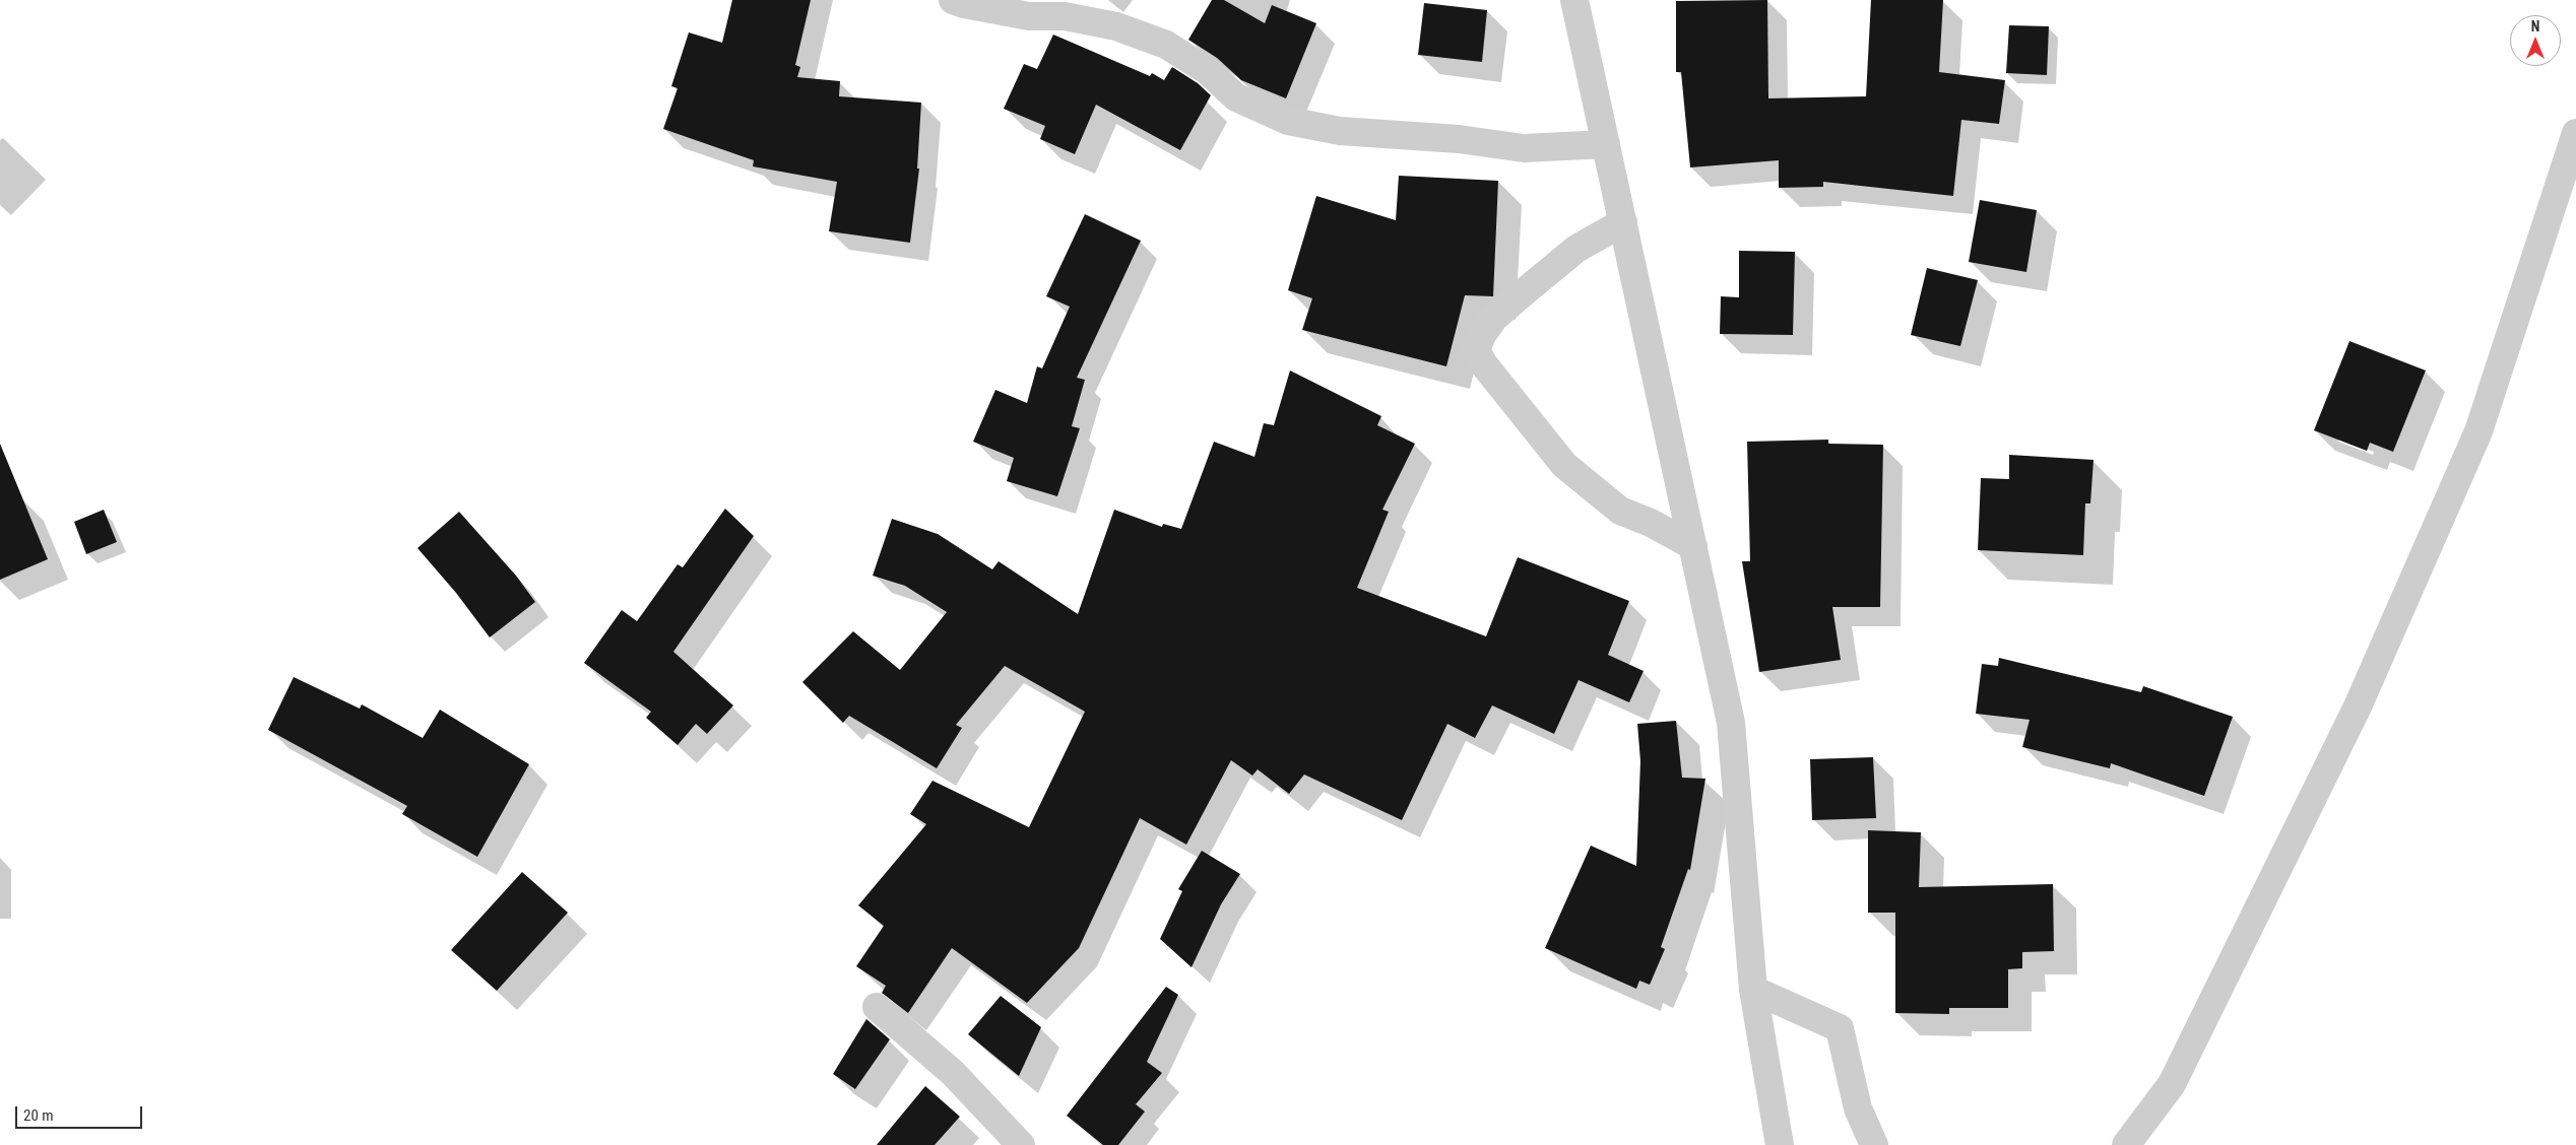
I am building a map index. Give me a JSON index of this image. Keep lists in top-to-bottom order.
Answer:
{
  "scale_bar": "20 m",
  "north": "top"
}
